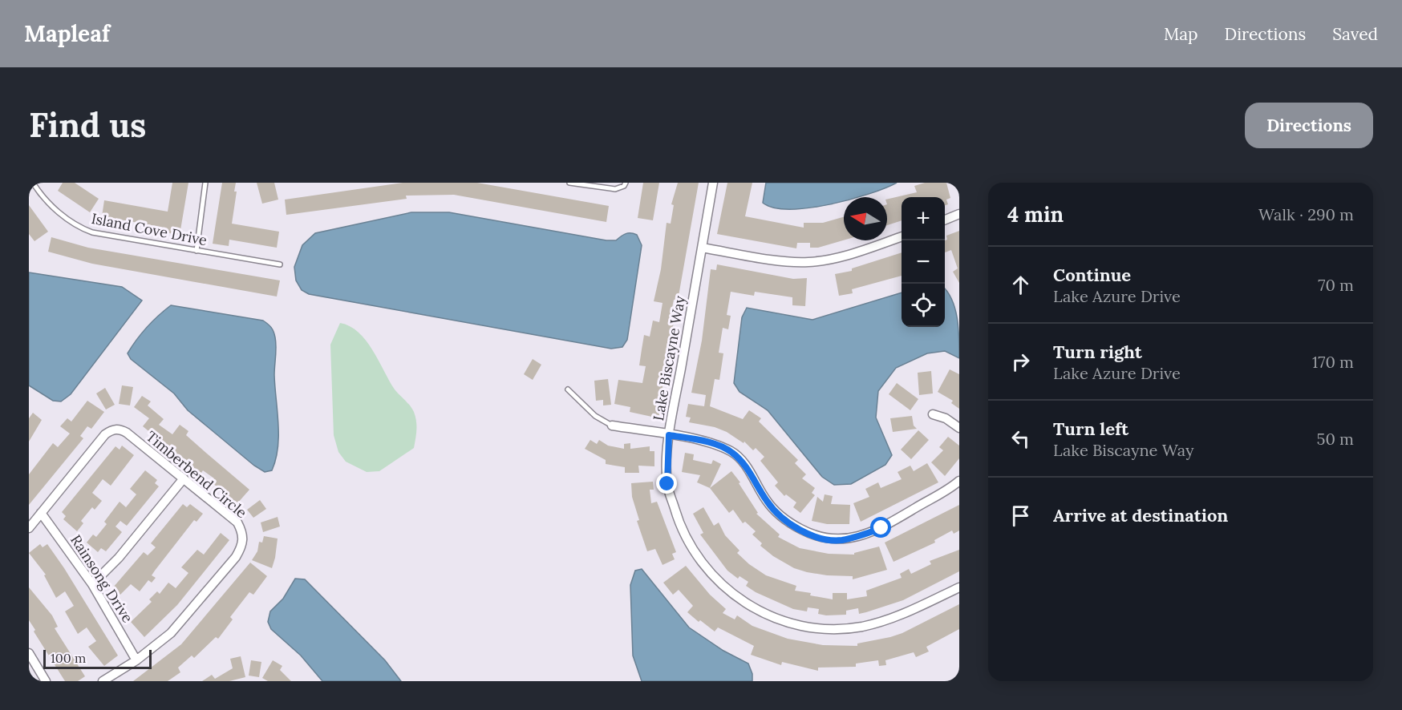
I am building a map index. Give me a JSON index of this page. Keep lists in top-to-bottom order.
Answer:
{
  "streets": {
    "street": ["Lake Biscayne Way", "Timberbend Circle", "Rainsong Drive"],
    "lane": ["Island Cove Drive"]
  },
  "crossings": [
    ["Timberbend Circle", "Rainsong Drive"]
  ],
  "scale_bar": "100 m",
  "north": "left",
  "page": {
    "header": "Mapleaf",
    "nav": ["Map", "Directions", "Saved"],
    "buttons": "Directions",
    "title": "Find us",
    "heading": ["4 min", "Walk · 290 m"],
    "map_buttons": ["+", "−"],
    "list": [
      ["Continue", "Lake Azure Drive", "70 m"],
      ["Turn right", "Lake Azure Drive", "170 m"],
      ["Turn left", "Lake Biscayne Way", "50 m"],
      "Arrive at destination"
    ],
    "scale": "100 m"
  }
}
